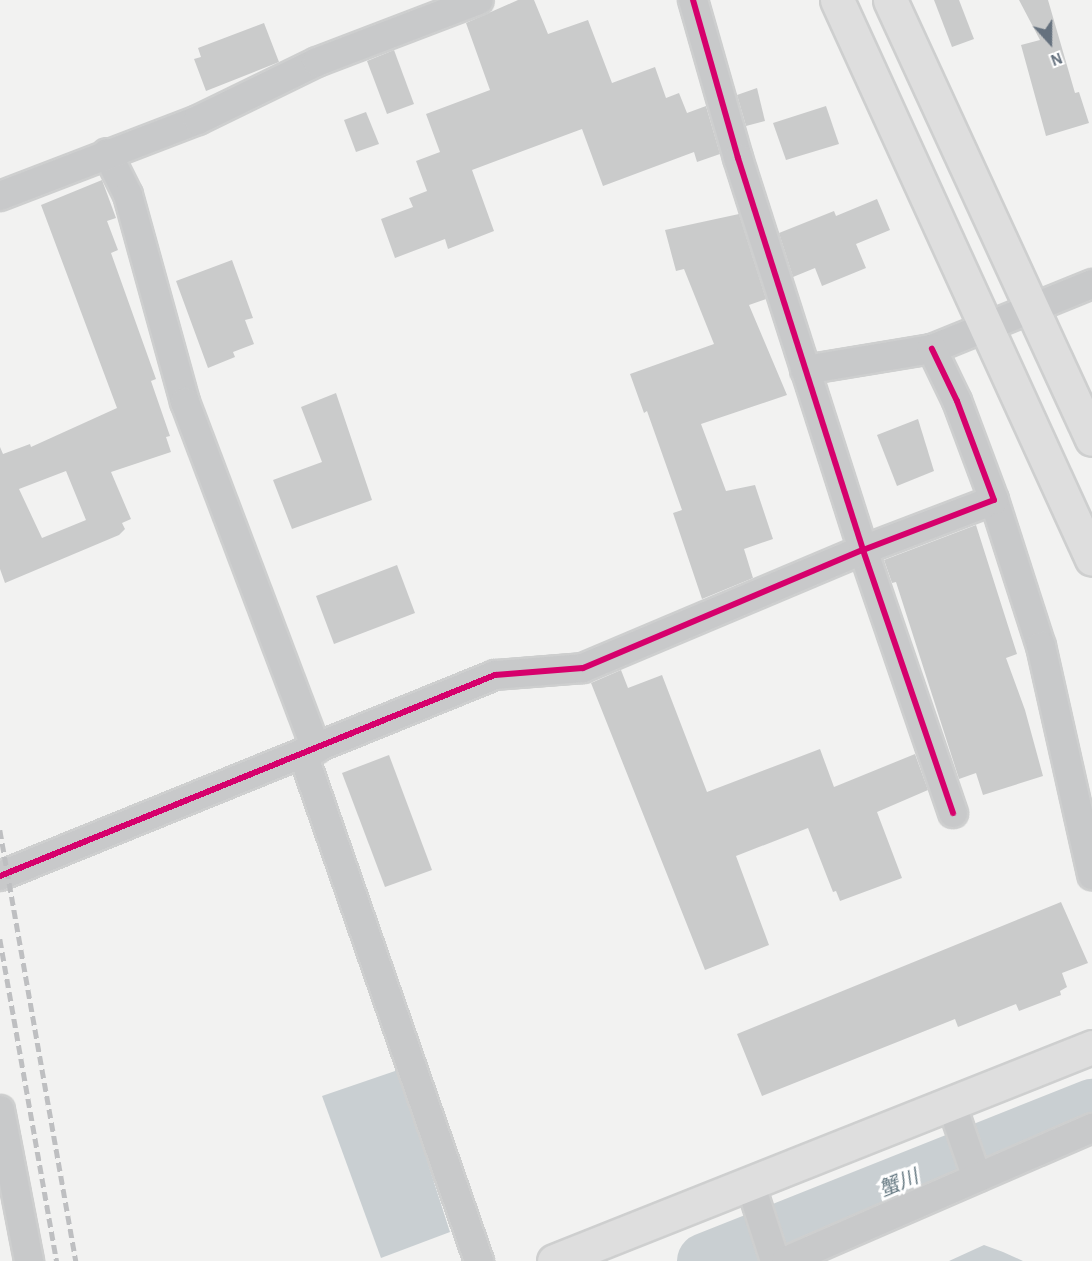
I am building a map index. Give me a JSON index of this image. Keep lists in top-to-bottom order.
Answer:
{
  "water": ["蟹川"],
  "north": "bottom"
}
